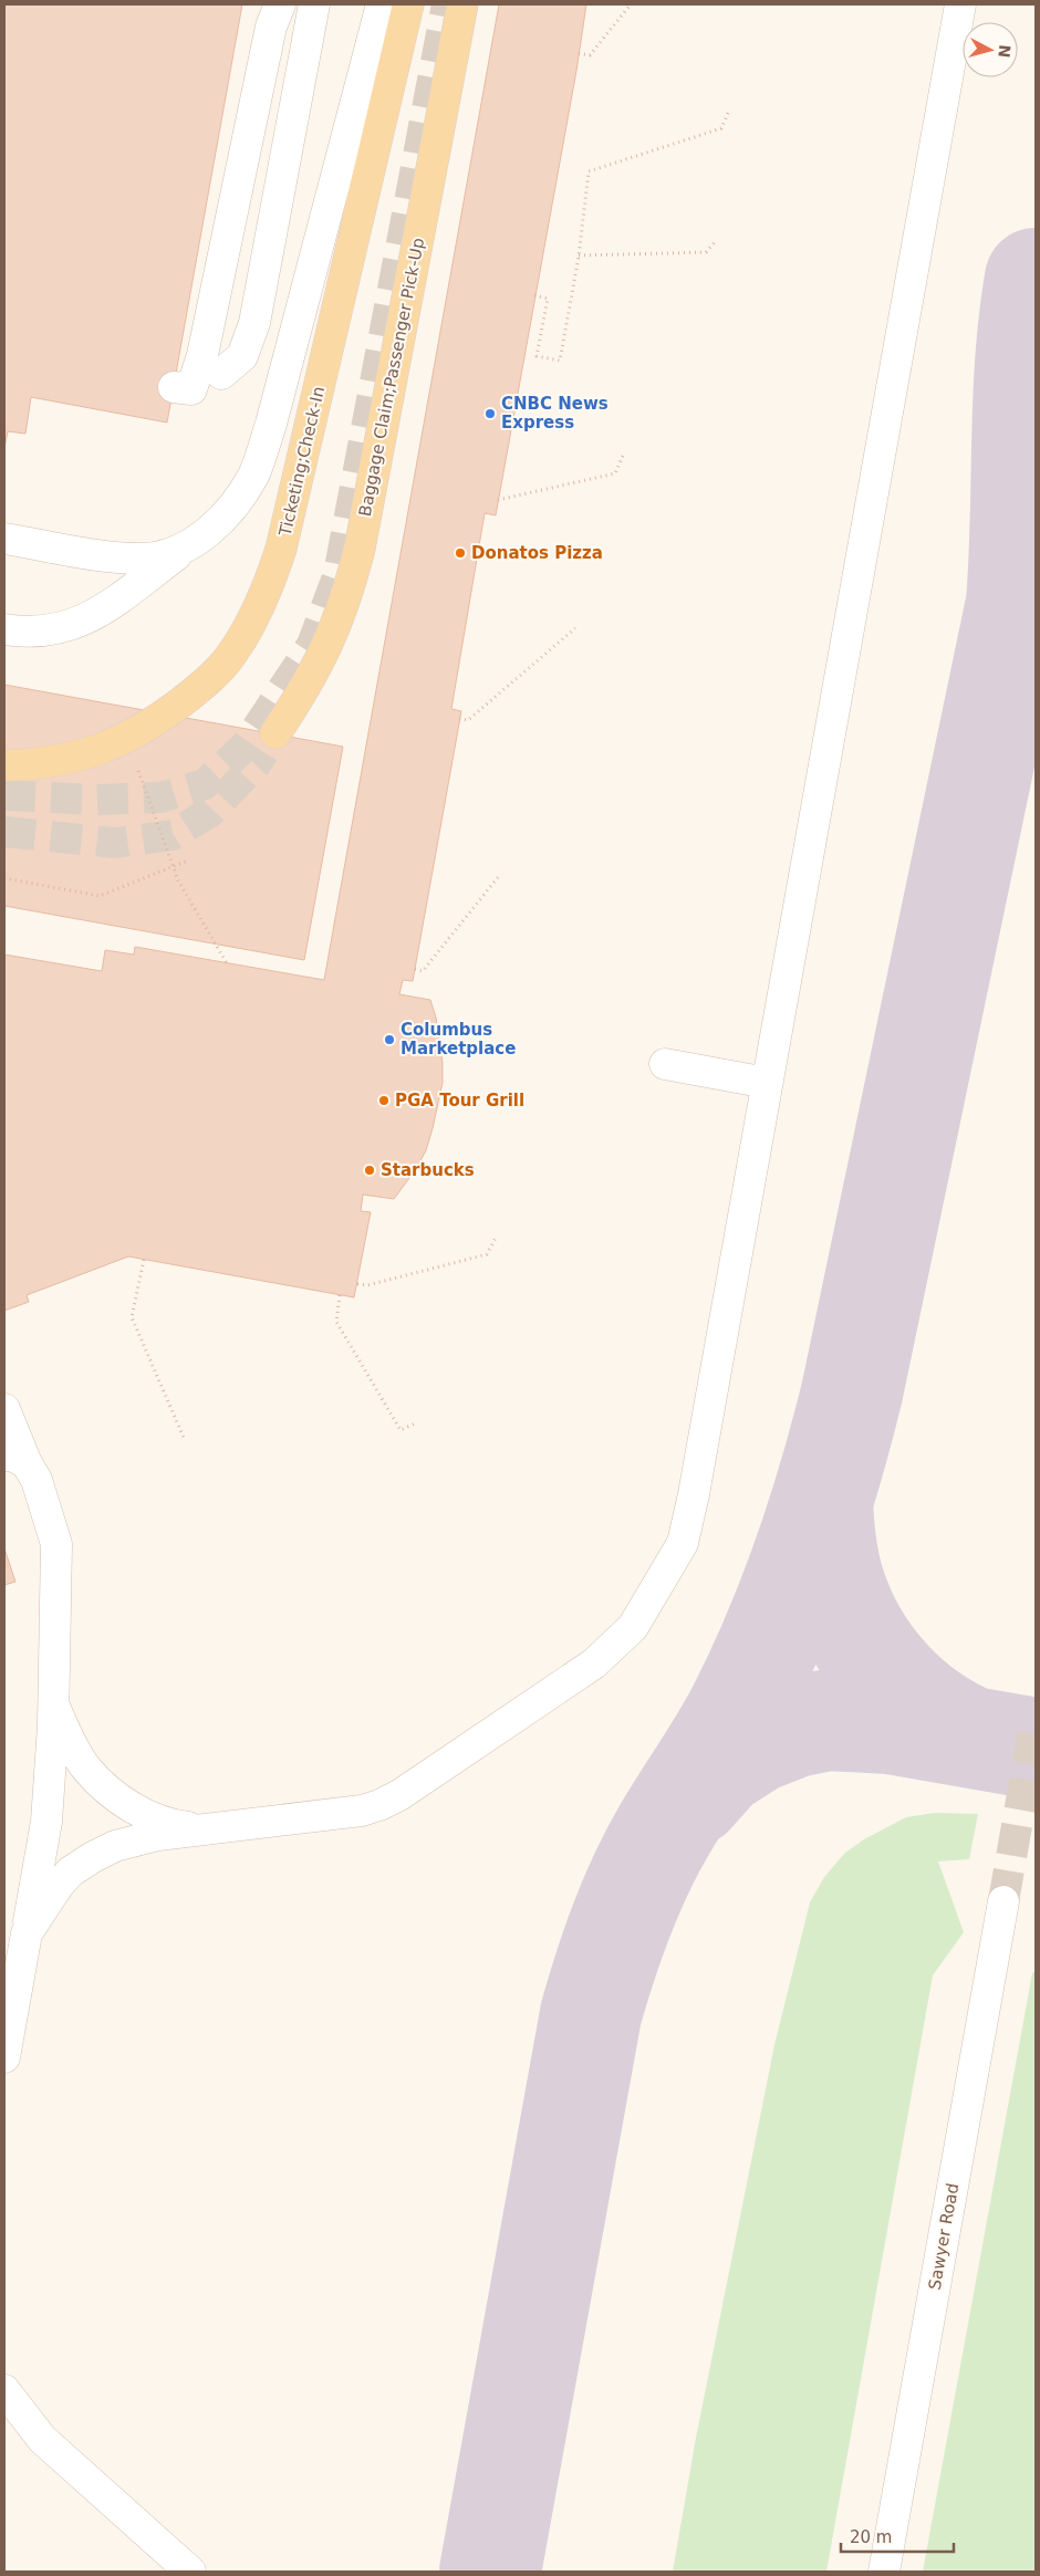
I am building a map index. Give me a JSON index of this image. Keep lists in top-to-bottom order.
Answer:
{
  "streets": {
    "main road": ["Baggage Claim;Passenger Pick-Up", "Ticketing;Check-In"],
    "street": ["Sawyer Road"]
  },
  "places": [
    "CNBC News Express",
    "Donatos Pizza",
    "Columbus Marketplace",
    "PGA Tour Grill",
    "Starbucks"
  ],
  "scale_bar": "20 m",
  "north": "right"
}
